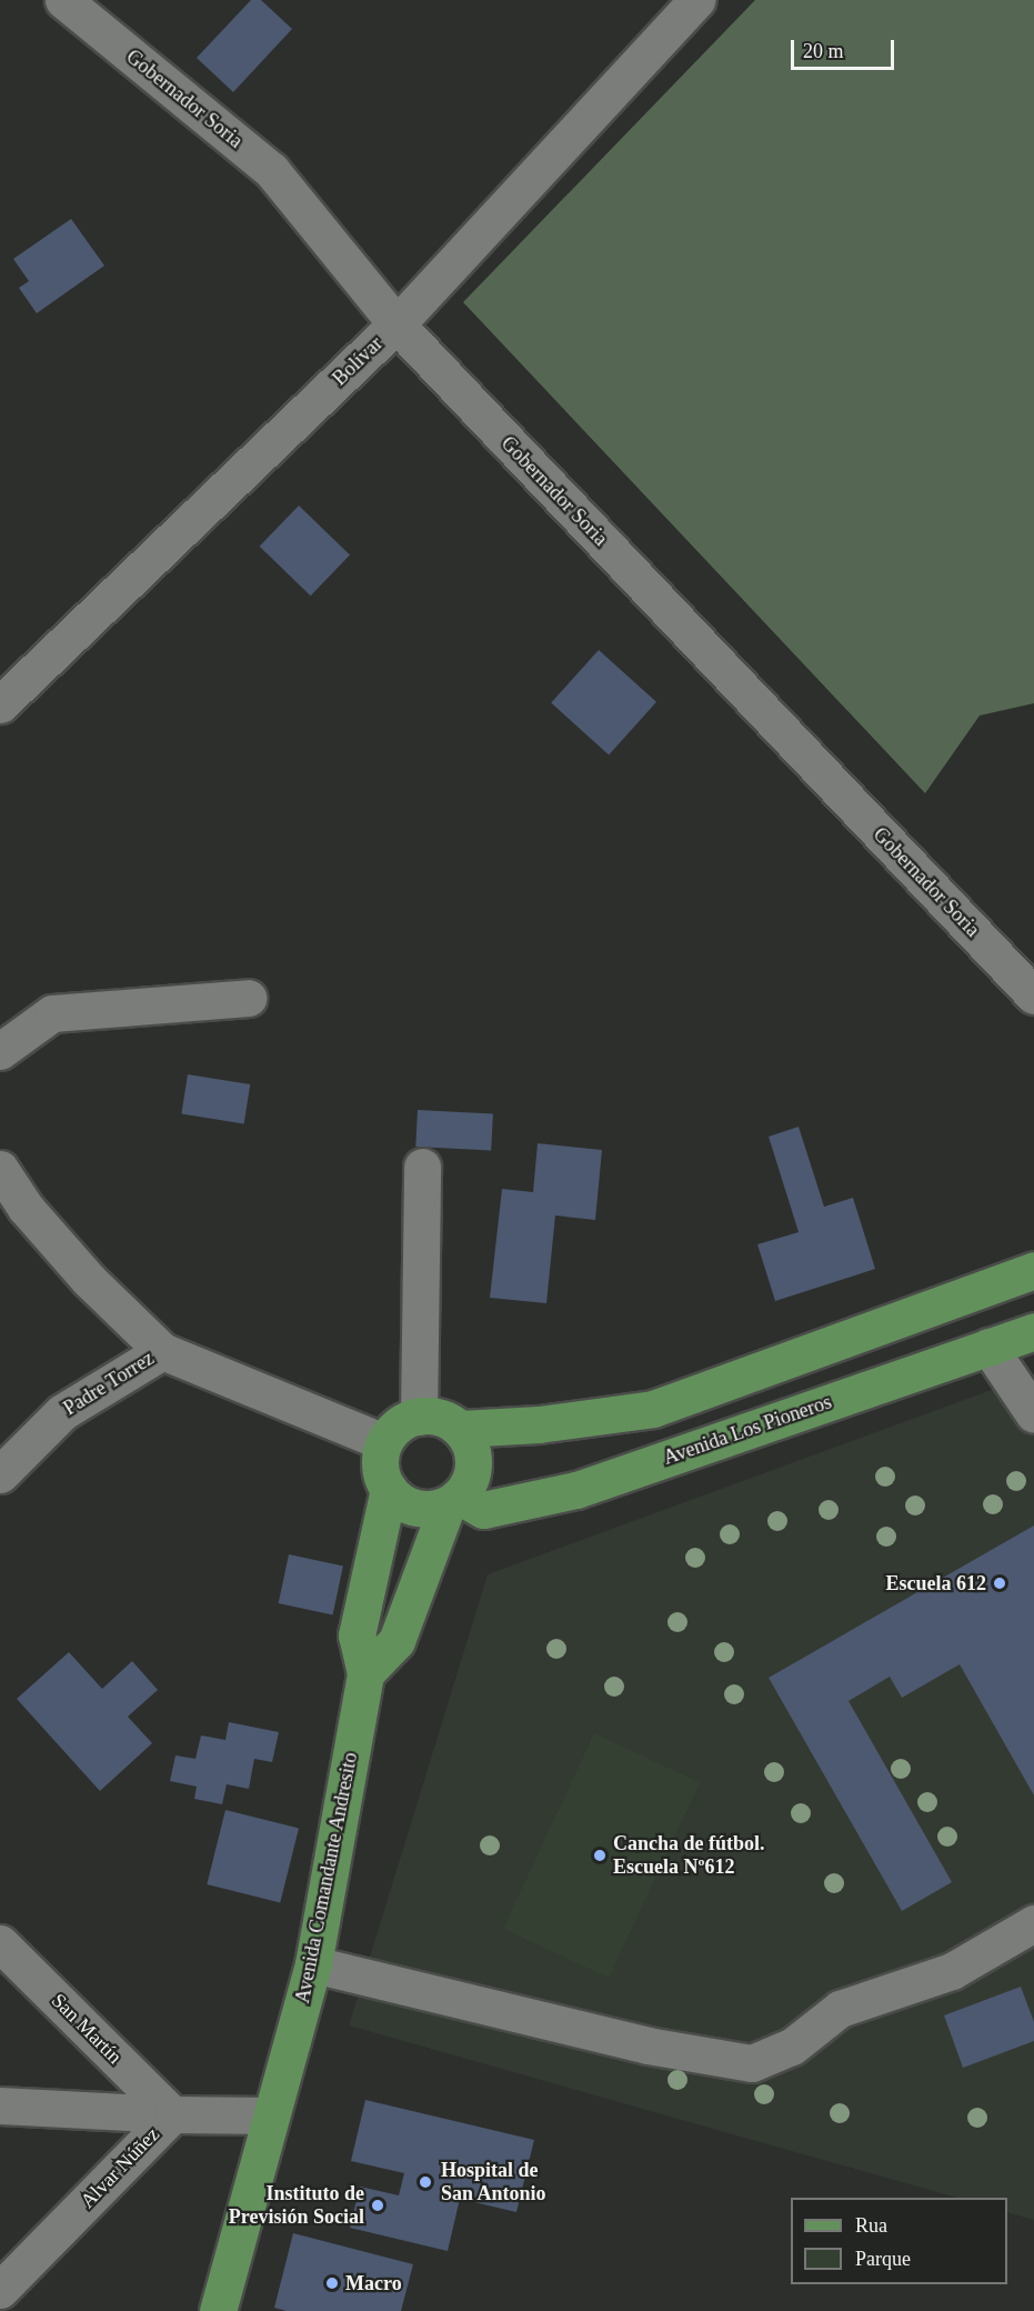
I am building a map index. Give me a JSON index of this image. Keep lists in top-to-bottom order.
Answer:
{
  "streets": {
    "main road": ["Avenida Los Pioneros", "Avenida Comandante Andresito"],
    "street": [
      "Gobernador Soria",
      "Bolívar",
      "Padre Torrez",
      "San Martín",
      "Alvar Núñez"
    ]
  },
  "crossings": [
    ["Gobernador Soria", "Bolívar"],
    ["Avenida Los Pioneros", "Avenida Comandante Andresito"],
    ["Avenida Comandante Andresito", "Alvar Núñez"],
    ["San Martín", "Alvar Núñez"]
  ],
  "places": [
    "Escuela 612",
    "Cancha de fútbol. Escuela Nº612",
    "Hospital de San Antonio",
    "Instituto de Previsión Social",
    "Macro"
  ],
  "legend": ["Rua", "Parque"],
  "scale_bar": "20 m"
}
